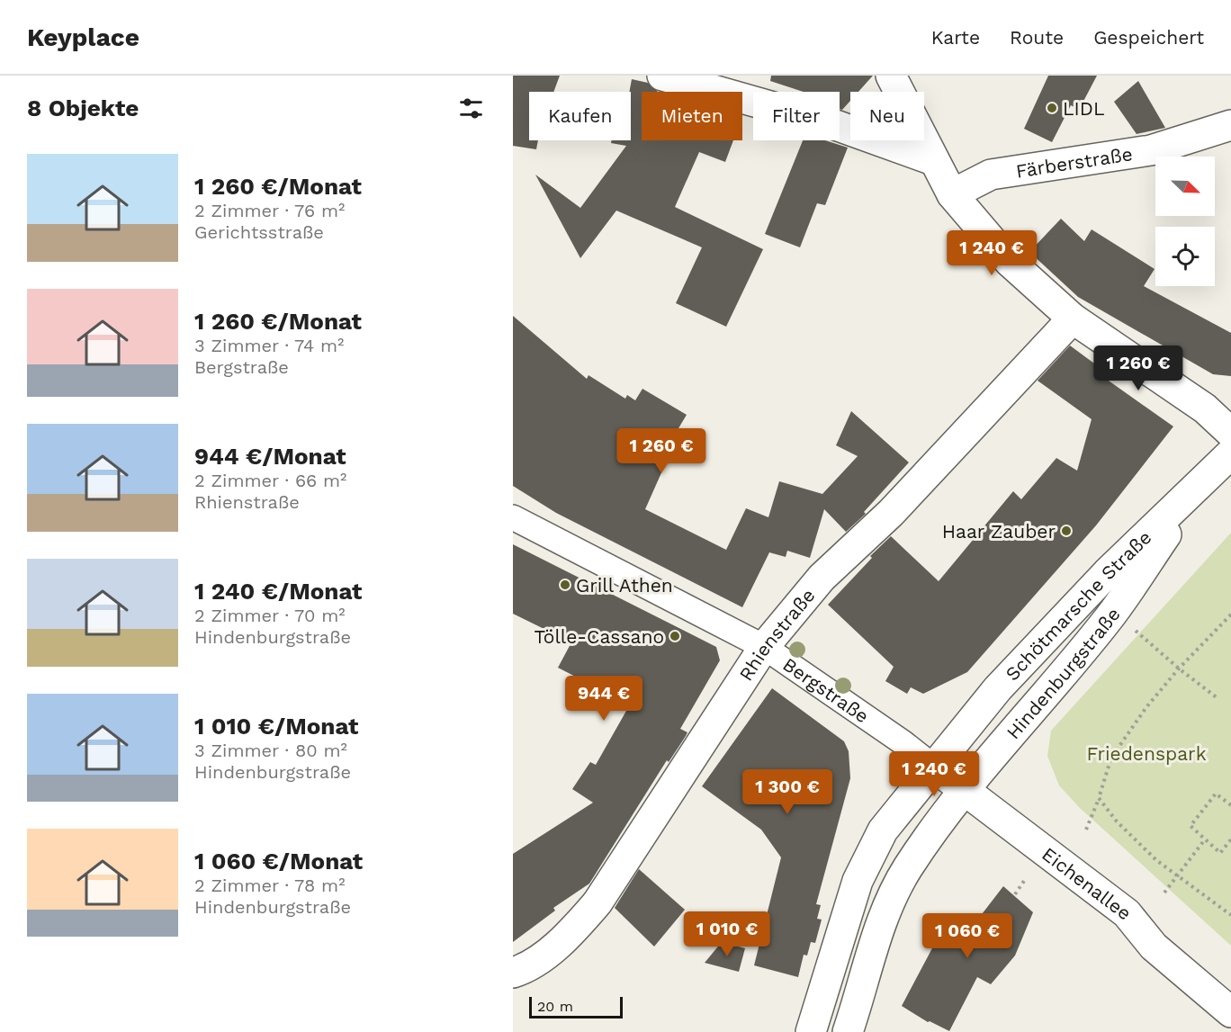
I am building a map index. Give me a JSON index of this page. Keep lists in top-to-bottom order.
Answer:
{
  "streets": {
    "street": [
      "Färberstraße",
      "Schötmarsche Straße",
      "Rhienstraße",
      "Hindenburgstraße",
      "Bergstraße",
      "Eichenallee"
    ]
  },
  "crossings": [
    ["Schötmarsche Straße", "Hindenburgstraße"],
    ["Schötmarsche Straße", "Bergstraße"],
    ["Schötmarsche Straße", "Eichenallee"],
    ["Rhienstraße", "Bergstraße"],
    ["Hindenburgstraße", "Eichenallee"],
    ["Bergstraße", "Eichenallee"]
  ],
  "parks": ["Friedenspark"],
  "places": [
    "LIDL",
    "Haar Zauber",
    "Grill Athen",
    "Tölle-Cassano"
  ],
  "scale_bar": "20 m",
  "north": "bottom right",
  "page": {
    "header": "Keyplace",
    "nav": ["Karte", "Route", "Gespeichert"],
    "heading": "8 Objekte",
    "chip": [
      "Kaufen",
      "Mieten",
      "Filter",
      "Neu"
    ],
    "list": [
      {
        "name": "1 260 €/Monat",
        "note": "2 Zimmer · 76 m² · Gerichtsstraße"
      },
      {
        "name": "1 260 €/Monat",
        "note": "3 Zimmer · 74 m² · Bergstraße"
      },
      {
        "name": "944 €/Monat",
        "note": "2 Zimmer · 66 m² · Rhienstraße"
      },
      {
        "name": "1 240 €/Monat",
        "note": "2 Zimmer · 70 m² · Hindenburgstraße"
      },
      {
        "name": "1 010 €/Monat",
        "note": "3 Zimmer · 80 m² · Hindenburgstraße"
      },
      {
        "name": "1 060 €/Monat",
        "note": "2 Zimmer · 78 m² · Hindenburgstraße"
      }
    ],
    "price": [
      "1 240 €",
      "1 260 €",
      "1 260 €",
      "944 €",
      "1 240 €",
      "1 300 €",
      "1 010 €",
      "1 060 €"
    ],
    "scale": "20 m"
  }
}
